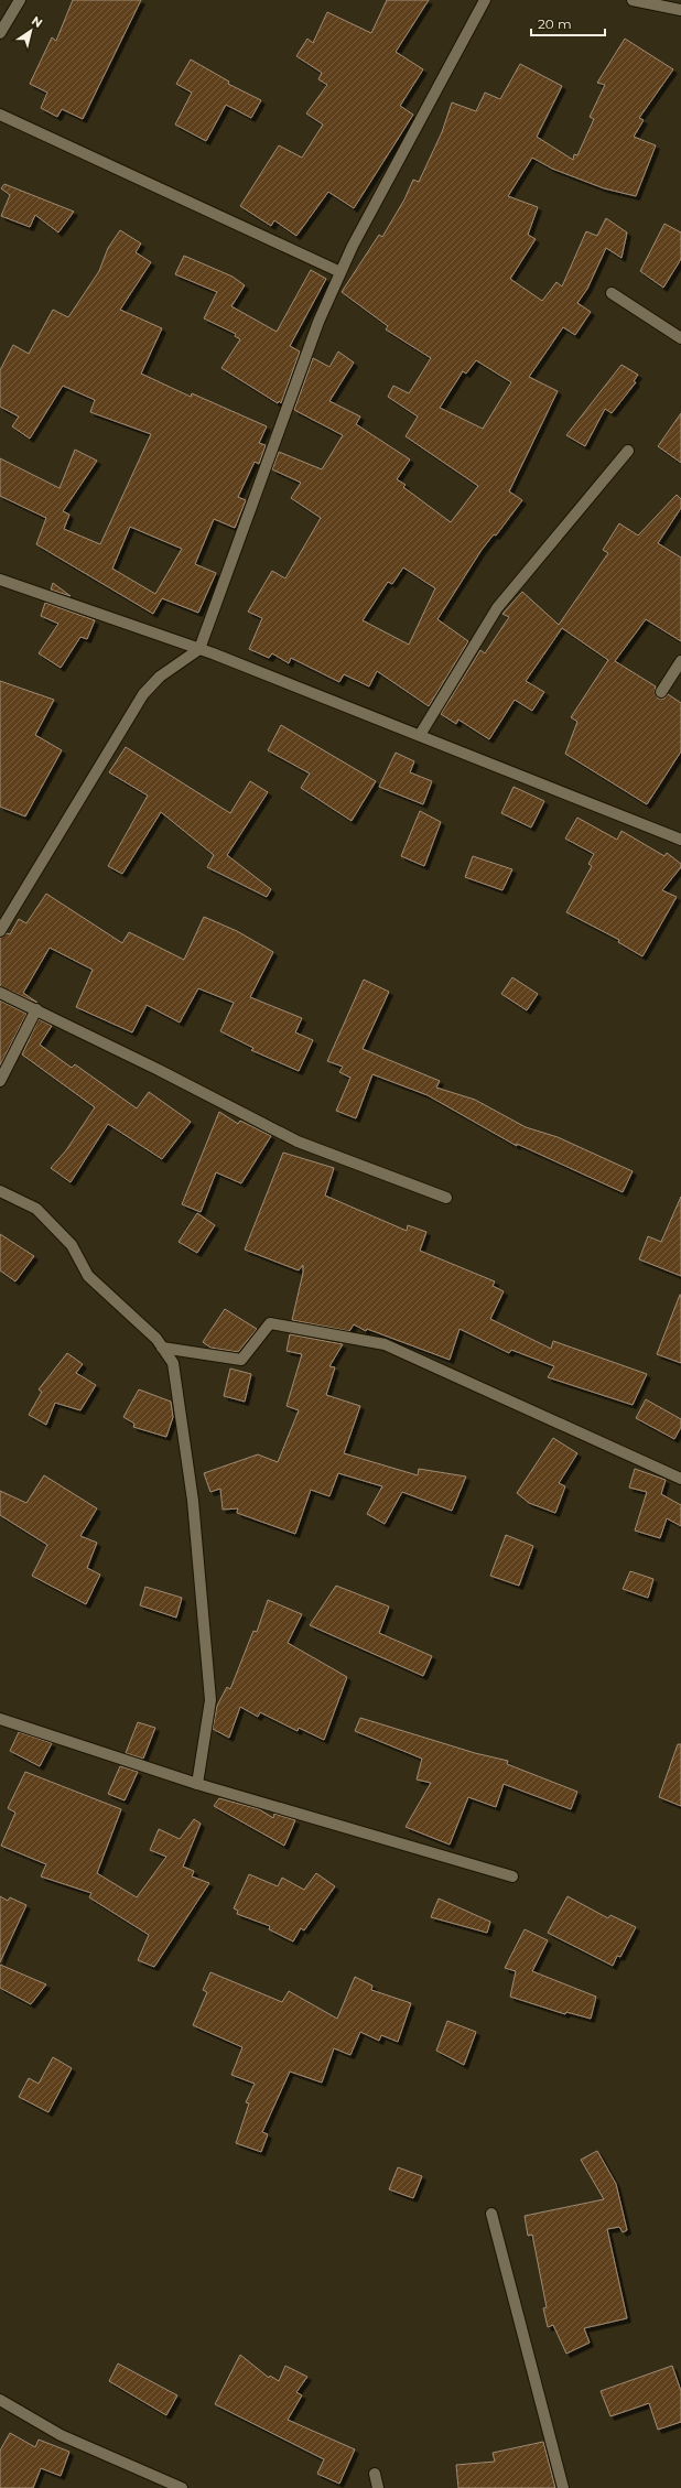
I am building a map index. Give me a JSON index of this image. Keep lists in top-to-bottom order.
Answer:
{
  "scale_bar": "20 m",
  "north": "top right"
}
